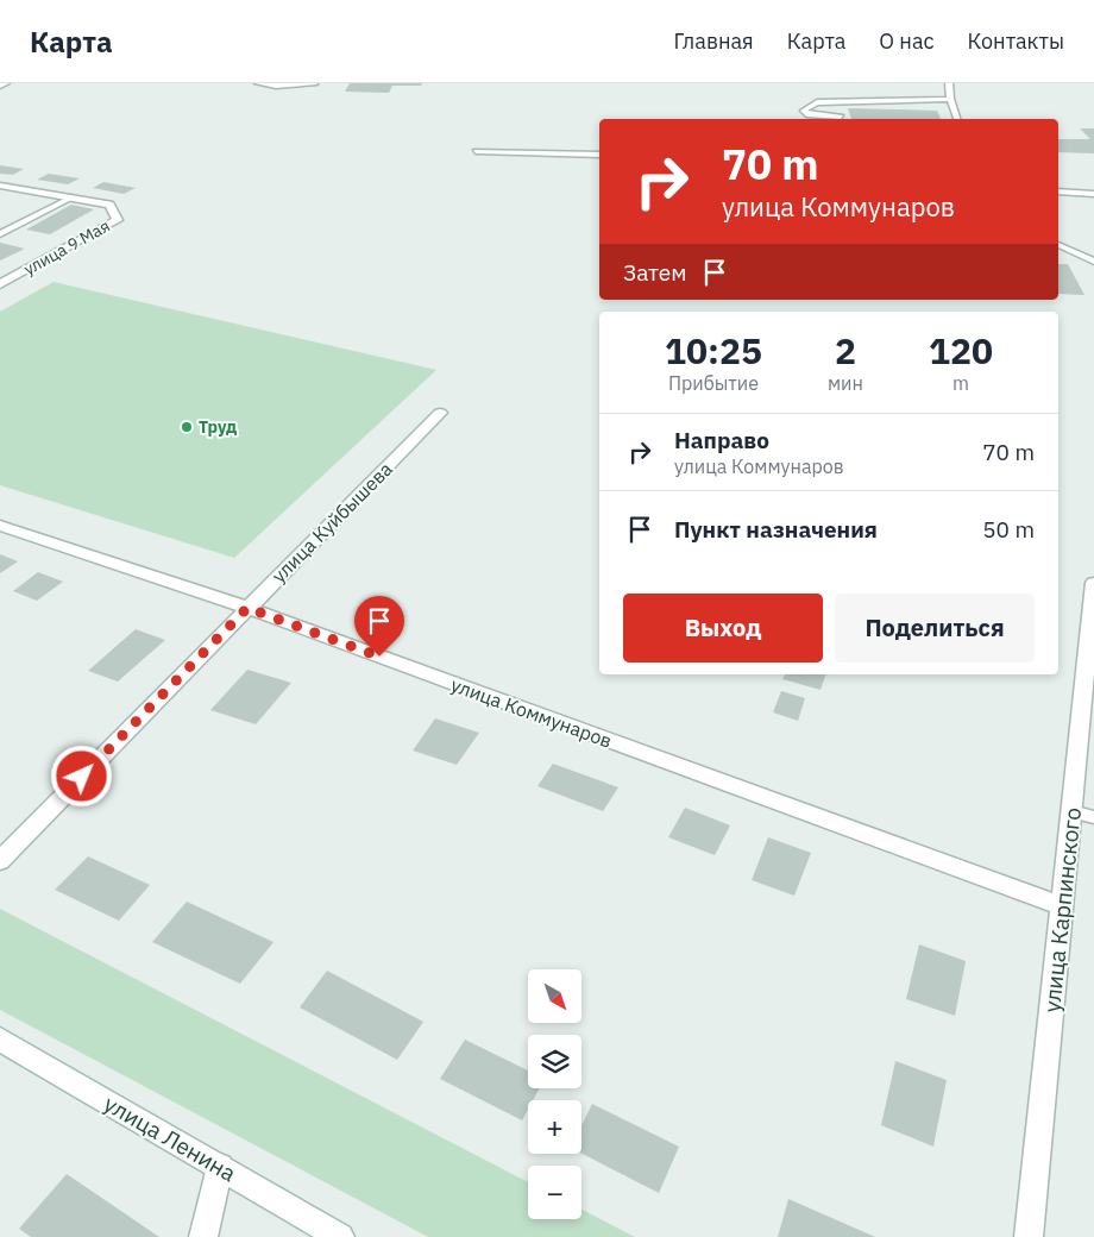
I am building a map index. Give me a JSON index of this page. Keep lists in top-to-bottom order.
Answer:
{
  "streets": {
    "street": [
      "улица 9 Мая",
      "улица Куйбышева",
      "улица Коммунаров",
      "улица Карпинского",
      "улица Ленина"
    ]
  },
  "crossings": [
    ["улица Куйбышева", "улица Коммунаров"],
    ["улица Коммунаров", "улица Карпинского"]
  ],
  "places": ["Труд"],
  "north": "bottom right",
  "page": {
    "header": "Карта",
    "nav": [
      "Главная",
      "Карта",
      "О нас",
      "Контакты"
    ],
    "turn": ["70 m", "улица Коммунаров"],
    "then": "Затем",
    "eta": [
      "10:25",
      "Прибытие",
      "2",
      "мин",
      "120",
      "m"
    ],
    "list": [
      {
        "name": "Направо",
        "note": "улица Коммунаров",
        "value": "70 m"
      },
      {
        "name": "Пункт назначения",
        "value": "50 m"
      }
    ],
    "buttons": ["Выход", "Поделиться"],
    "map_buttons": ["+", "−"]
  }
}
